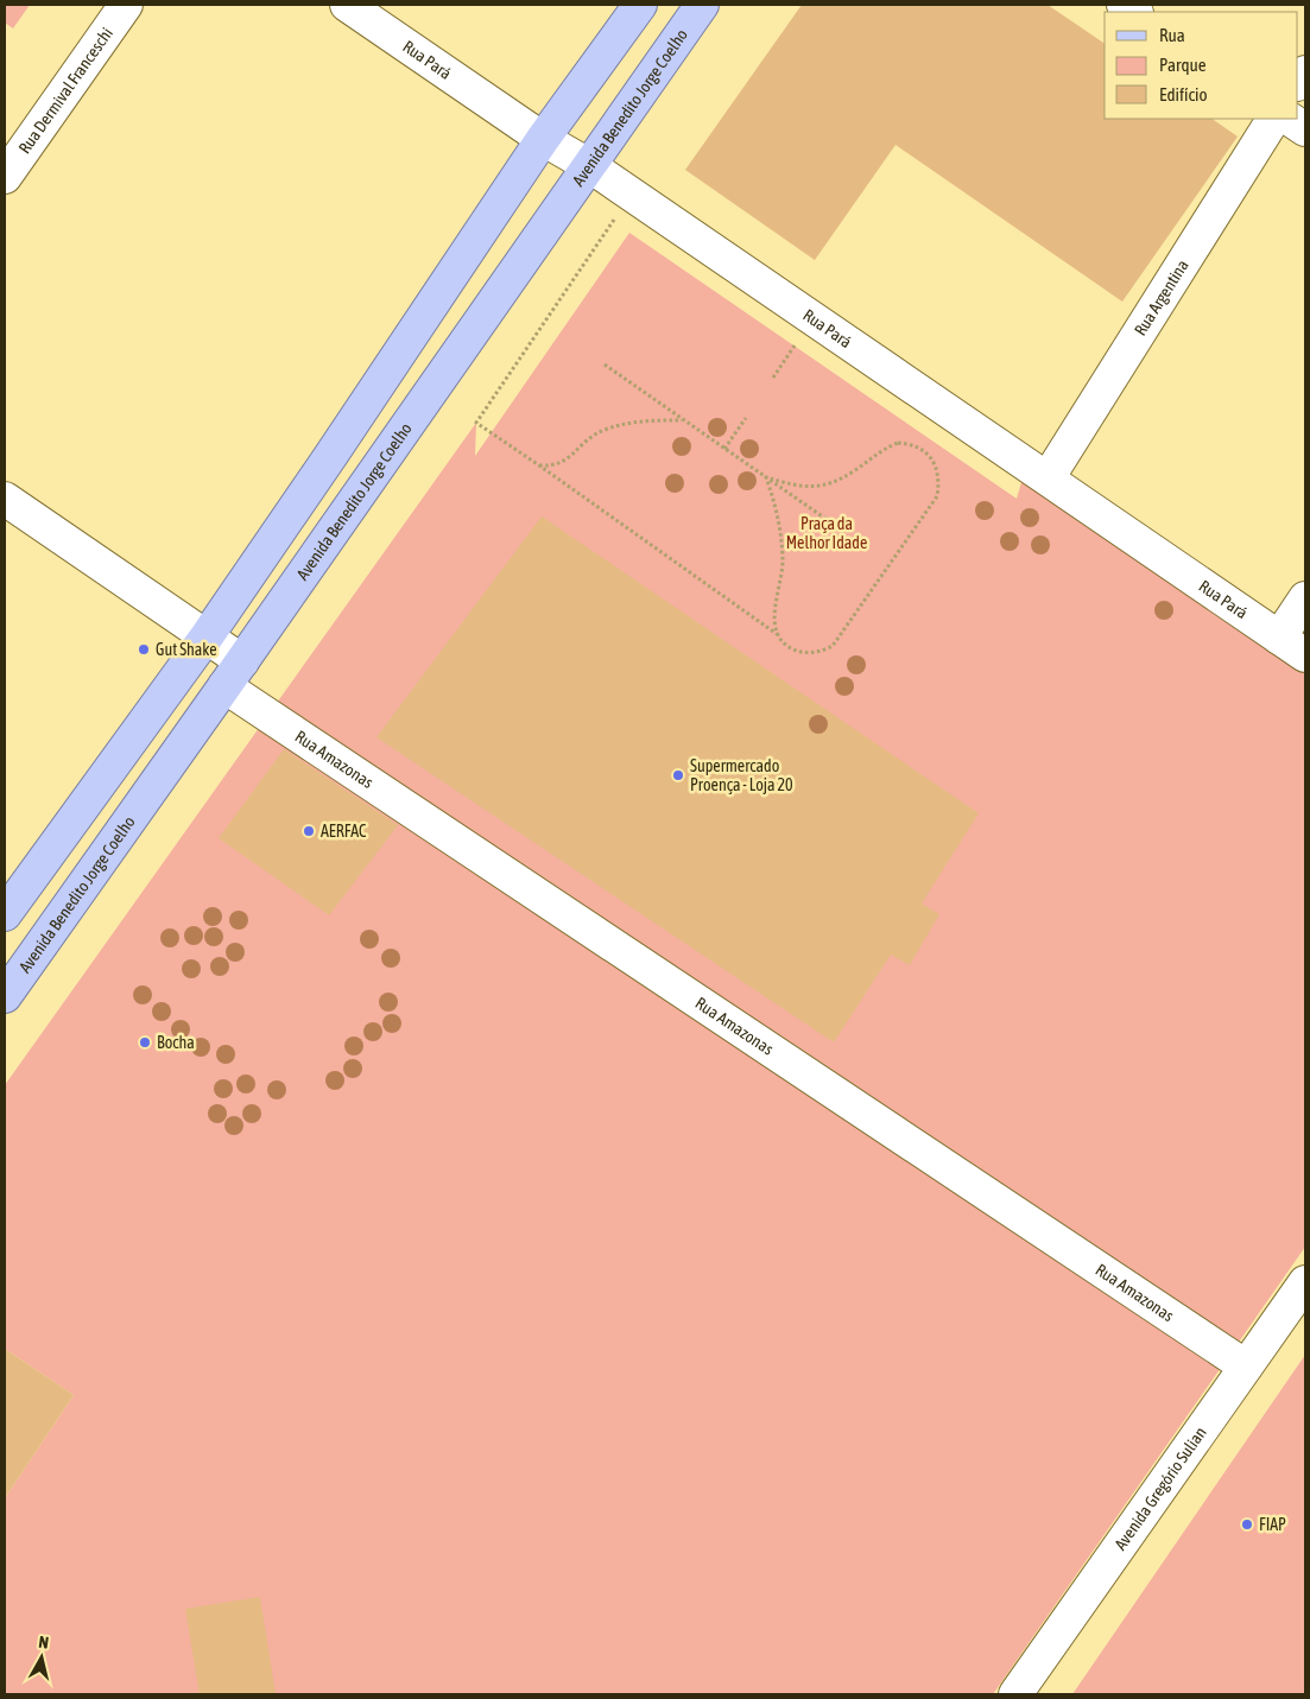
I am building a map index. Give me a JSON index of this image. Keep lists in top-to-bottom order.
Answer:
{
  "streets": {
    "main road": ["Avenida Benedito Jorge Coelho"],
    "street": [
      "Rua Pará",
      "Rua Dermival Franceschi",
      "Rua Argentina",
      "Rua Amazonas",
      "Avenida Gregório Sulian"
    ]
  },
  "crossings": [
    ["Rua Pará", "Avenida Benedito Jorge Coelho"],
    ["Rua Pará", "Rua Argentina"],
    ["Avenida Benedito Jorge Coelho", "Rua Amazonas"],
    ["Rua Amazonas", "Avenida Gregório Sulian"]
  ],
  "parks": ["Praça da Melhor Idade"],
  "places": [
    "Gut Shake",
    "Supermercado Proença - Loja 20",
    "AERFAC",
    "Bocha",
    "FIAP"
  ],
  "legend": ["Rua", "Parque", "Edifício"],
  "north": "top"
}
